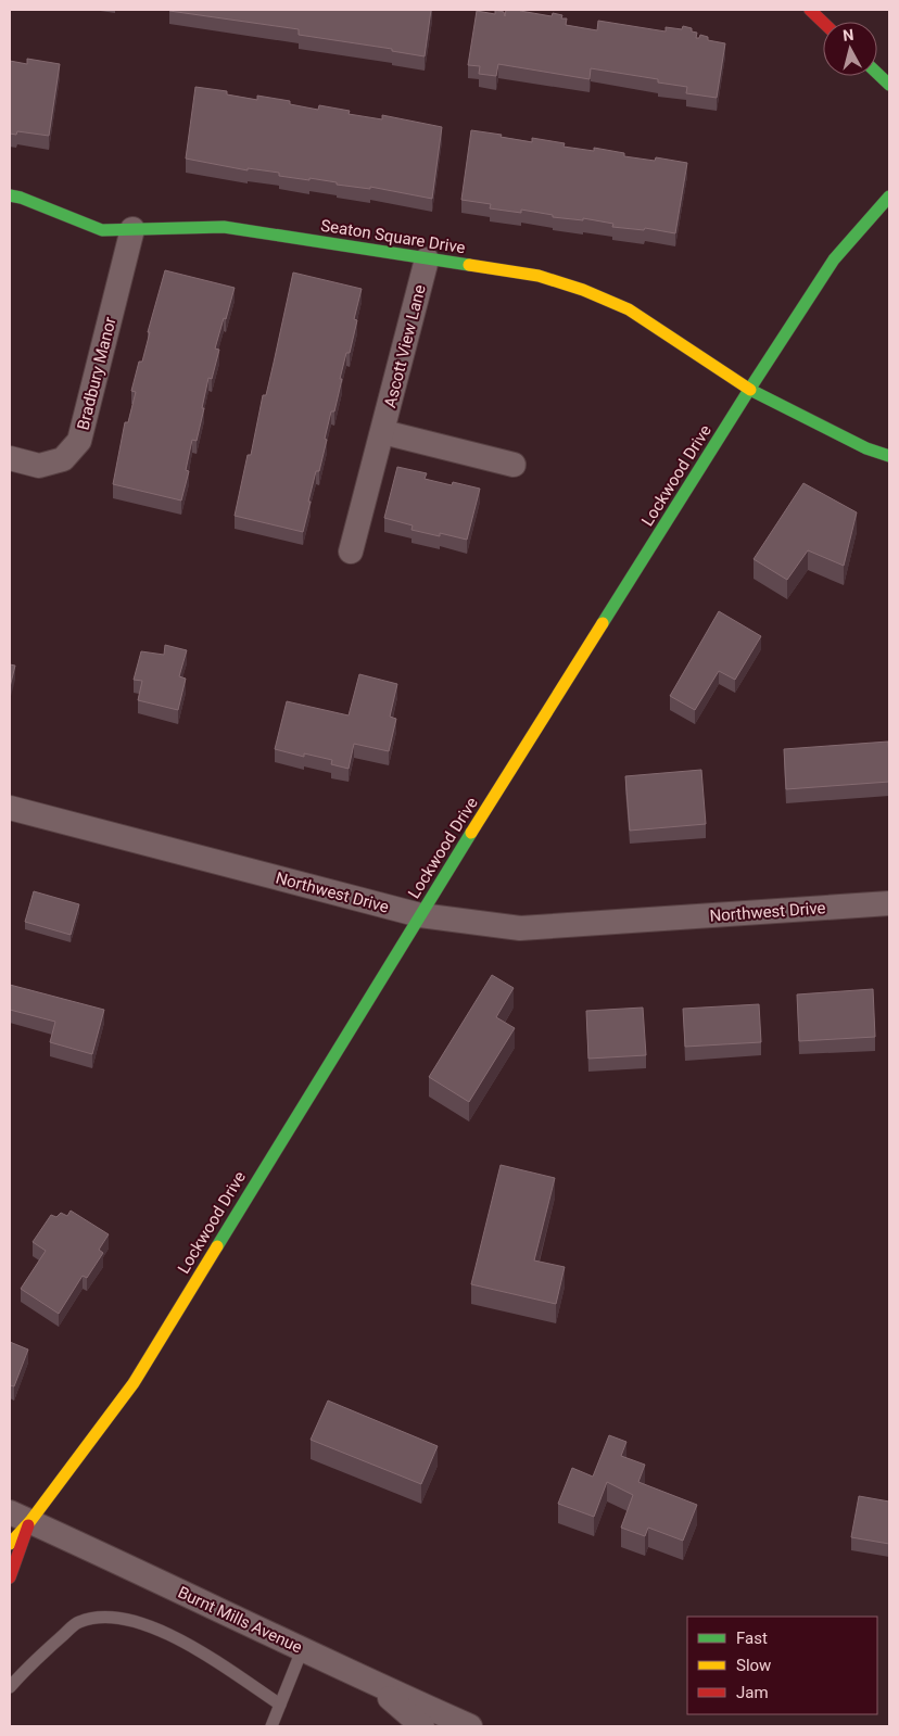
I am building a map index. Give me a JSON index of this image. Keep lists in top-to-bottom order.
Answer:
{
  "streets": {
    "street": [
      "Seaton Square Drive",
      "Ascott View Lane",
      "Bradbury Manor",
      "Lockwood Drive",
      "Northwest Drive",
      "Burnt Mills Avenue"
    ]
  },
  "crossings": [
    ["Seaton Square Drive", "Ascott View Lane"],
    ["Seaton Square Drive", "Bradbury Manor"],
    ["Seaton Square Drive", "Lockwood Drive"],
    ["Lockwood Drive", "Northwest Drive"],
    ["Lockwood Drive", "Burnt Mills Avenue"]
  ],
  "legend": ["Fast", "Slow", "Jam"],
  "north": "top"
}
